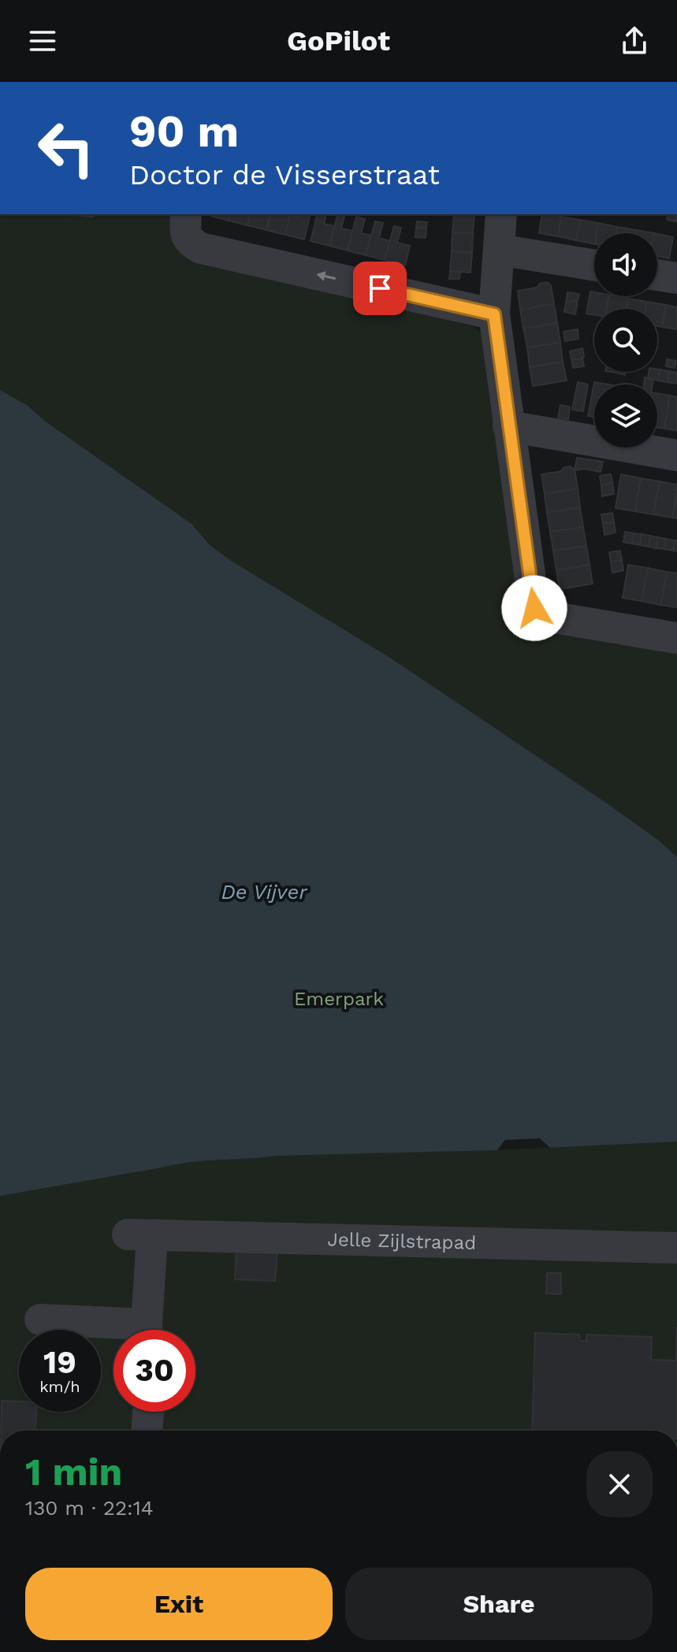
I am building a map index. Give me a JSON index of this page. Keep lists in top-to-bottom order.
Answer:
{
  "streets": {
    "street": ["Jelle Zijlstrapad"]
  },
  "water": ["De Vijver"],
  "parks": ["Emerpark"],
  "page": {
    "header": "GoPilot",
    "turn": ["90 m", "Doctor de Visserstraat"],
    "speed": "19 km/h",
    "limit": "30",
    "heading": ["1 min", "130 m · 22:14"],
    "buttons": ["Exit", "Share"]
  }
}
